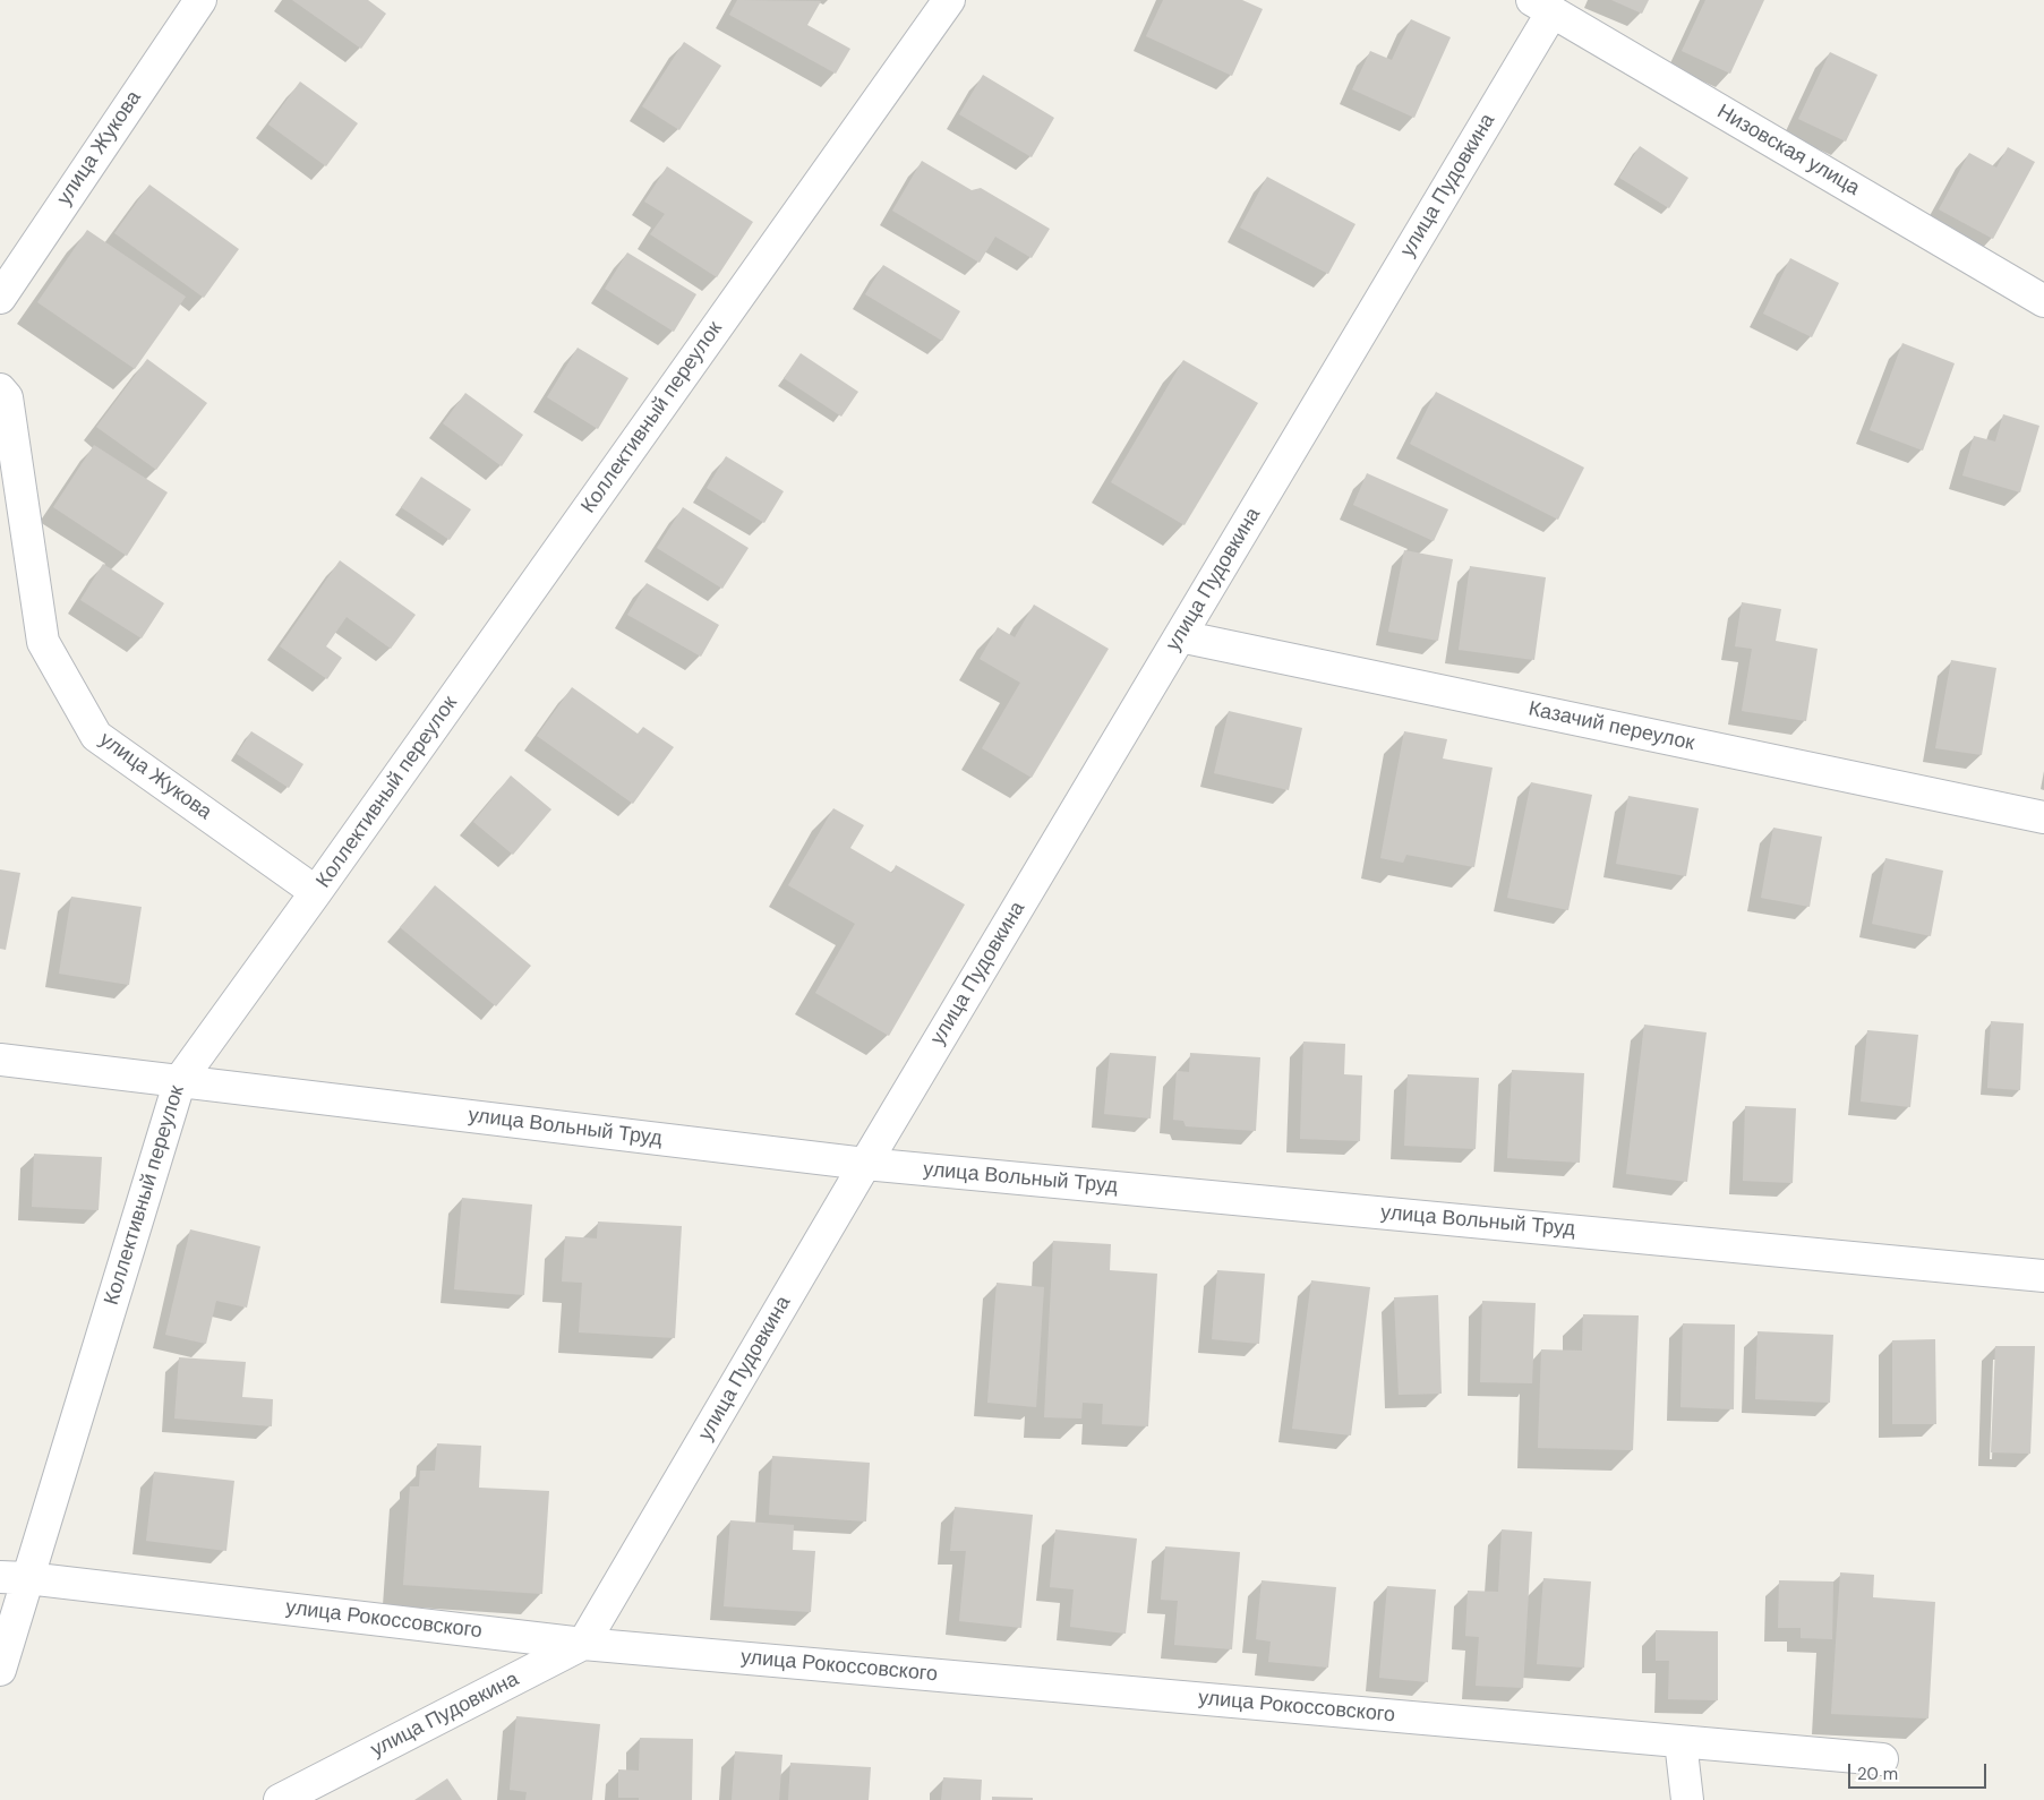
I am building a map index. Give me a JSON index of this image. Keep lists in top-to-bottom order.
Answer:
{
  "streets": {
    "street": [
      "улица Жукова",
      "Низовская улица",
      "улица Пудовкина",
      "Коллективный переулок",
      "Казачий переулок",
      "улица Вольный Труд",
      "улица Рокоссовского"
    ]
  },
  "crossings": [
    ["улица Жукова", "Коллективный переулок"],
    ["Низовская улица", "улица Пудовкина"],
    ["улица Пудовкина", "Казачий переулок"],
    ["улица Пудовкина", "улица Вольный Труд"],
    ["улица Пудовкина", "улица Рокоссовского"],
    ["Коллективный переулок", "улица Вольный Труд"],
    ["Коллективный переулок", "улица Рокоссовского"]
  ],
  "scale_bar": "20 m"
}
